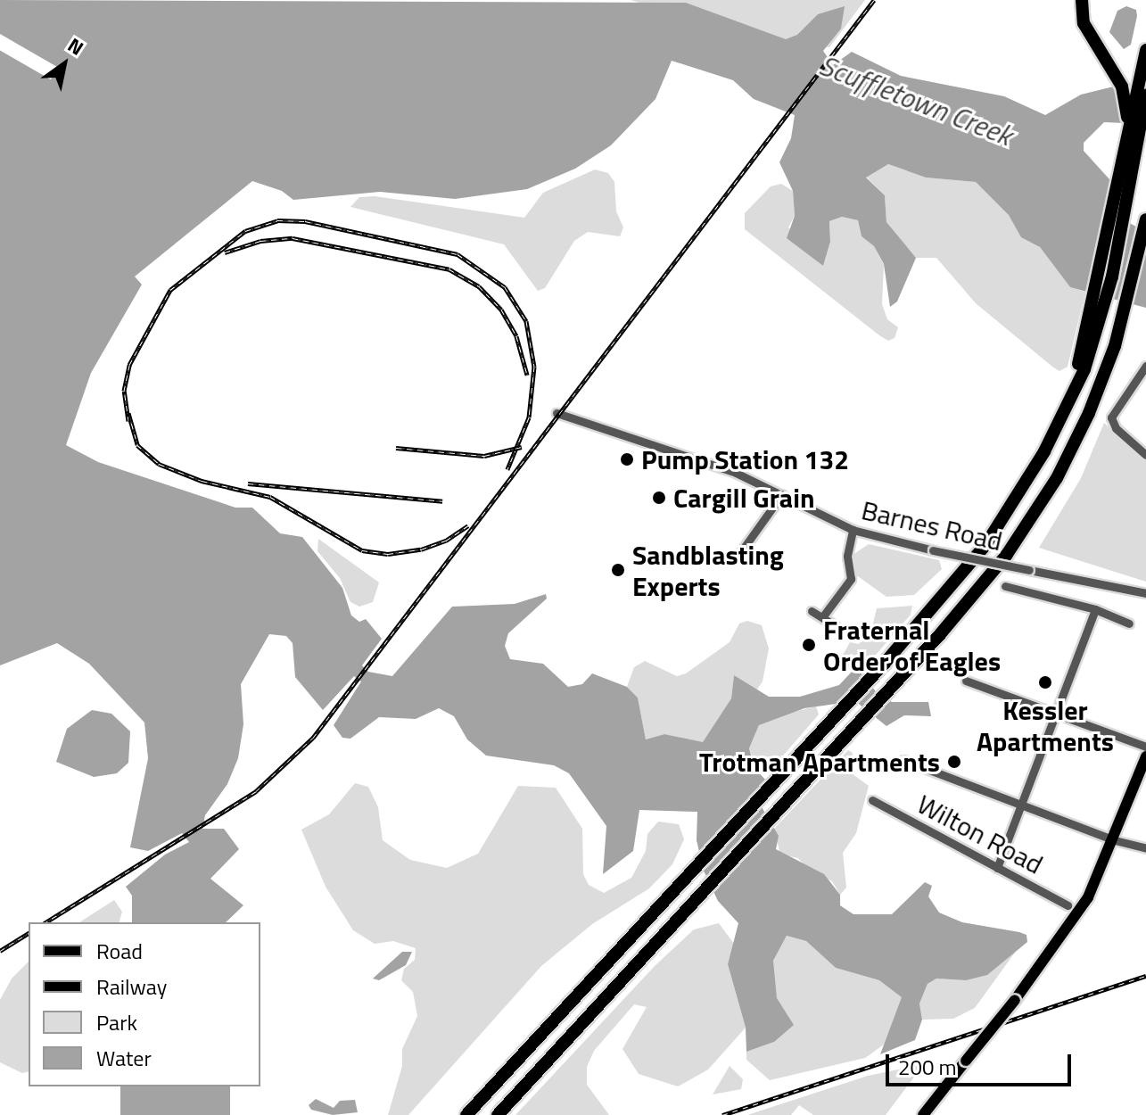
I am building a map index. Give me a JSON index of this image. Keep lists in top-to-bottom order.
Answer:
{
  "streets": {
    "street": ["Barnes Road", "Wilton Road"]
  },
  "water": ["Scuffletown Creek"],
  "places": [
    "Pump Station 132",
    "Cargill Grain",
    "Sandblasting Experts",
    "Fraternal Order of Eagles",
    "Kessler Apartments",
    "Trotman Apartments"
  ],
  "legend": [
    "Road",
    "Railway",
    "Park",
    "Water"
  ],
  "scale_bar": "200 m",
  "north": "top right"
}
